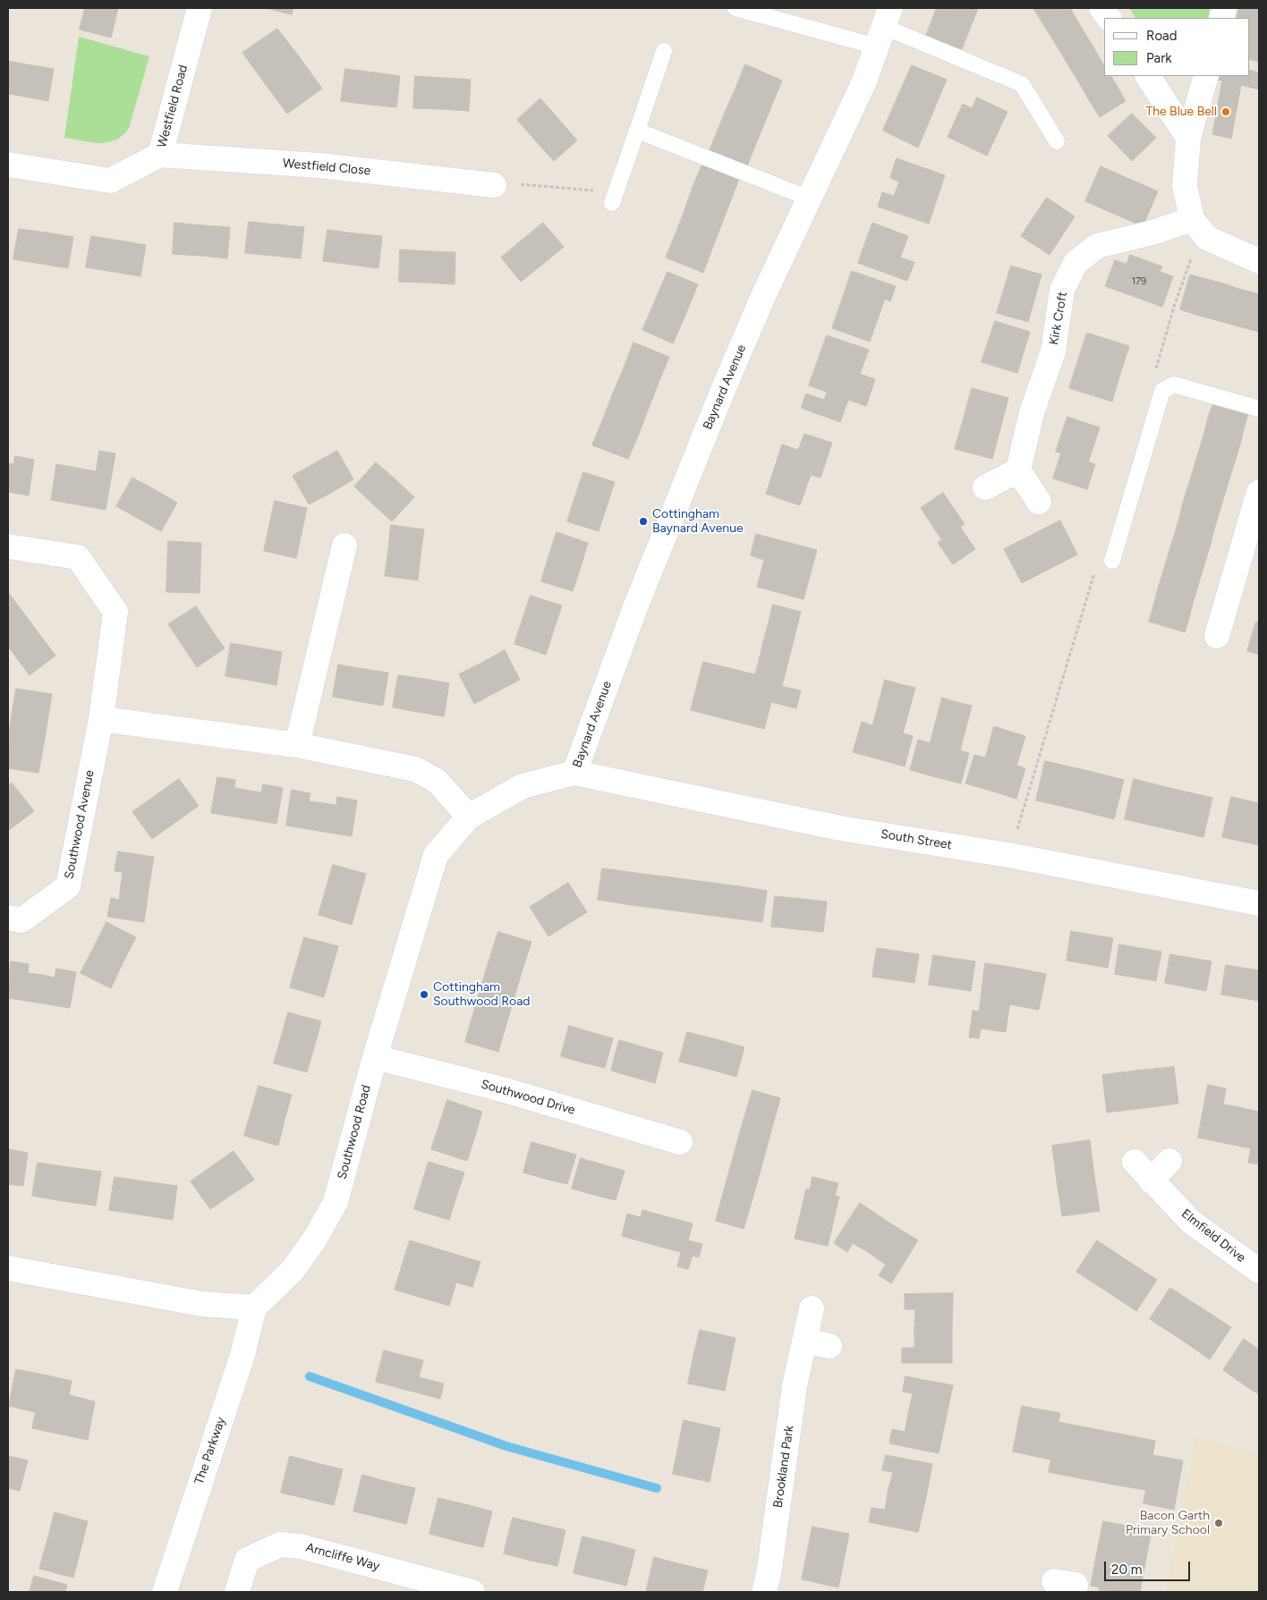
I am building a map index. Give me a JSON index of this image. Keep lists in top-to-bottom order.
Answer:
{
  "streets": {
    "street": [
      "Westfield Road",
      "Westfield Close",
      "Kirk Croft",
      "Baynard Avenue",
      "Southwood Avenue",
      "South Street",
      "Southwood Drive",
      "Southwood Road",
      "Elmfield Drive",
      "The Parkway",
      "Brookland Park",
      "Arncliffe Way"
    ]
  },
  "crossings": [
    ["Westfield Road", "Westfield Close"],
    ["Baynard Avenue", "South Street"],
    ["Baynard Avenue", "Southwood Road"],
    ["South Street", "Southwood Road"],
    ["Southwood Drive", "Southwood Road"],
    ["Southwood Road", "The Parkway"]
  ],
  "places": [
    "The Blue Bell",
    "Cottingham Baynard Avenue",
    "Cottingham Southwood Road",
    "Bacon Garth Primary School"
  ],
  "house_numbers": ["179"],
  "legend": ["Road", "Park"],
  "scale_bar": "20 m"
}
